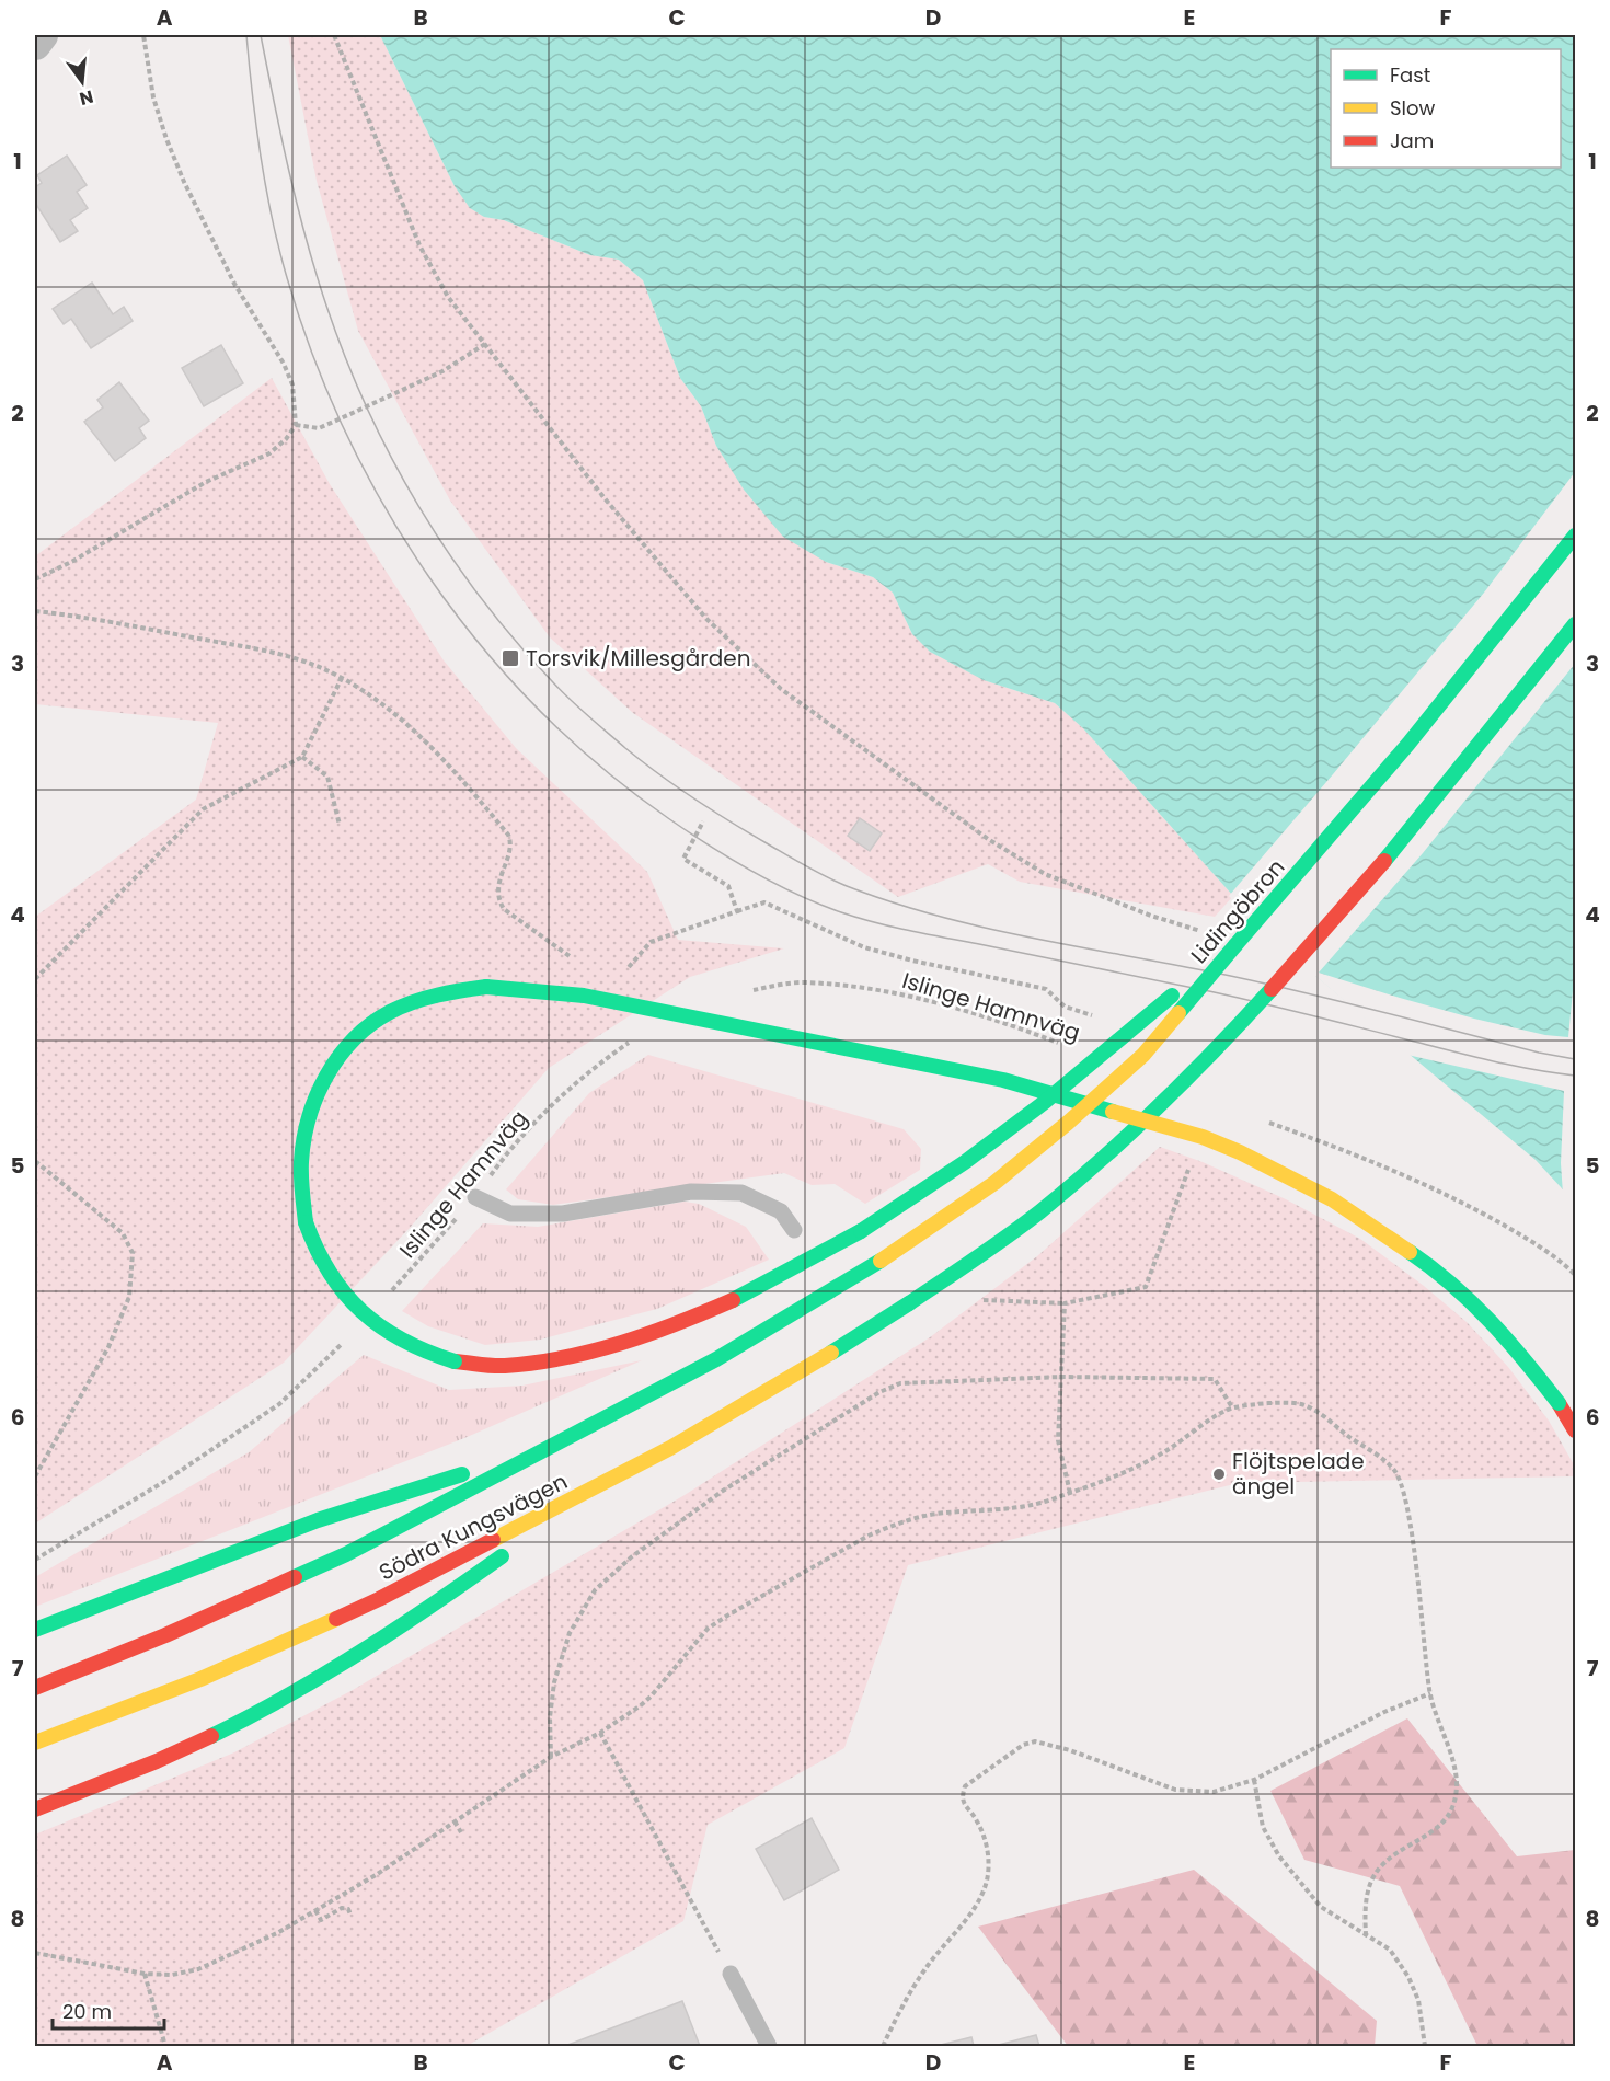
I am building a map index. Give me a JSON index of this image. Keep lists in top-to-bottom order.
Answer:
{
  "streets": {
    "main road": ["Lidingöbron", "Södra Kungsvägen"],
    "path": ["Islinge Hamnväg"]
  },
  "crossings": [
    ["Lidingöbron", "Södra Kungsvägen"]
  ],
  "places": {
    "transit": ["Torsvik/Millesgården"],
    "other": ["Flöjtspelade ängel"]
  },
  "legend": ["Fast", "Slow", "Jam"],
  "scale_bar": "20 m",
  "north": "bottom",
  "grid": {
    "columns": [
      "A",
      "B",
      "C",
      "D",
      "E",
      "F"
    ],
    "rows": [
      "1",
      "2",
      "3",
      "4",
      "5",
      "6",
      "7",
      "8"
    ]
  }
}
